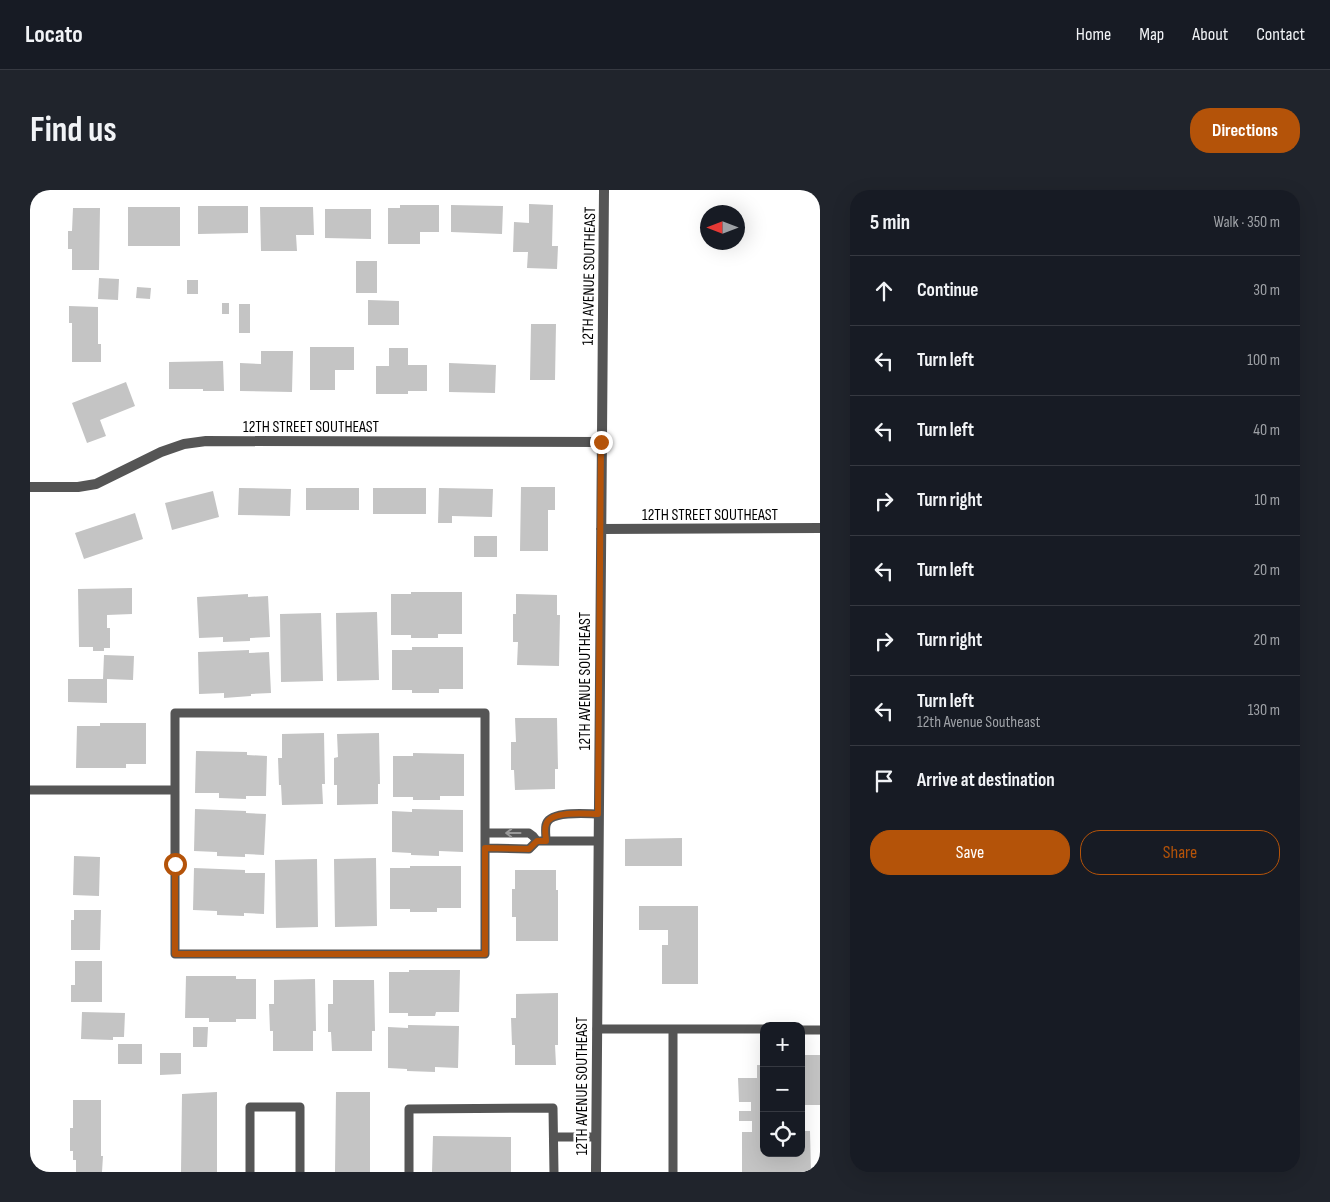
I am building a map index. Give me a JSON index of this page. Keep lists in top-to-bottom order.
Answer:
{
  "streets": {
    "street": ["12TH AVENUE SOUTHEAST", "12TH STREET SOUTHEAST"]
  },
  "crossings": [
    ["12TH AVENUE SOUTHEAST", "12TH STREET SOUTHEAST"]
  ],
  "north": "left",
  "page": {
    "header": "Locato",
    "nav": [
      "Home",
      "Map",
      "About",
      "Contact"
    ],
    "buttons": [
      "Directions",
      ["Save", "Share"]
    ],
    "title": "Find us",
    "heading": ["5 min", "Walk · 350 m"],
    "list": [
      ["Continue", "30 m"],
      ["Turn left", "100 m"],
      ["Turn left", "40 m"],
      ["Turn right", "10 m"],
      ["Turn left", "20 m"],
      ["Turn right", "20 m"],
      ["Turn left", "12th Avenue Southeast", "130 m"],
      "Arrive at destination"
    ],
    "map_buttons": ["+", "−"]
  }
}
